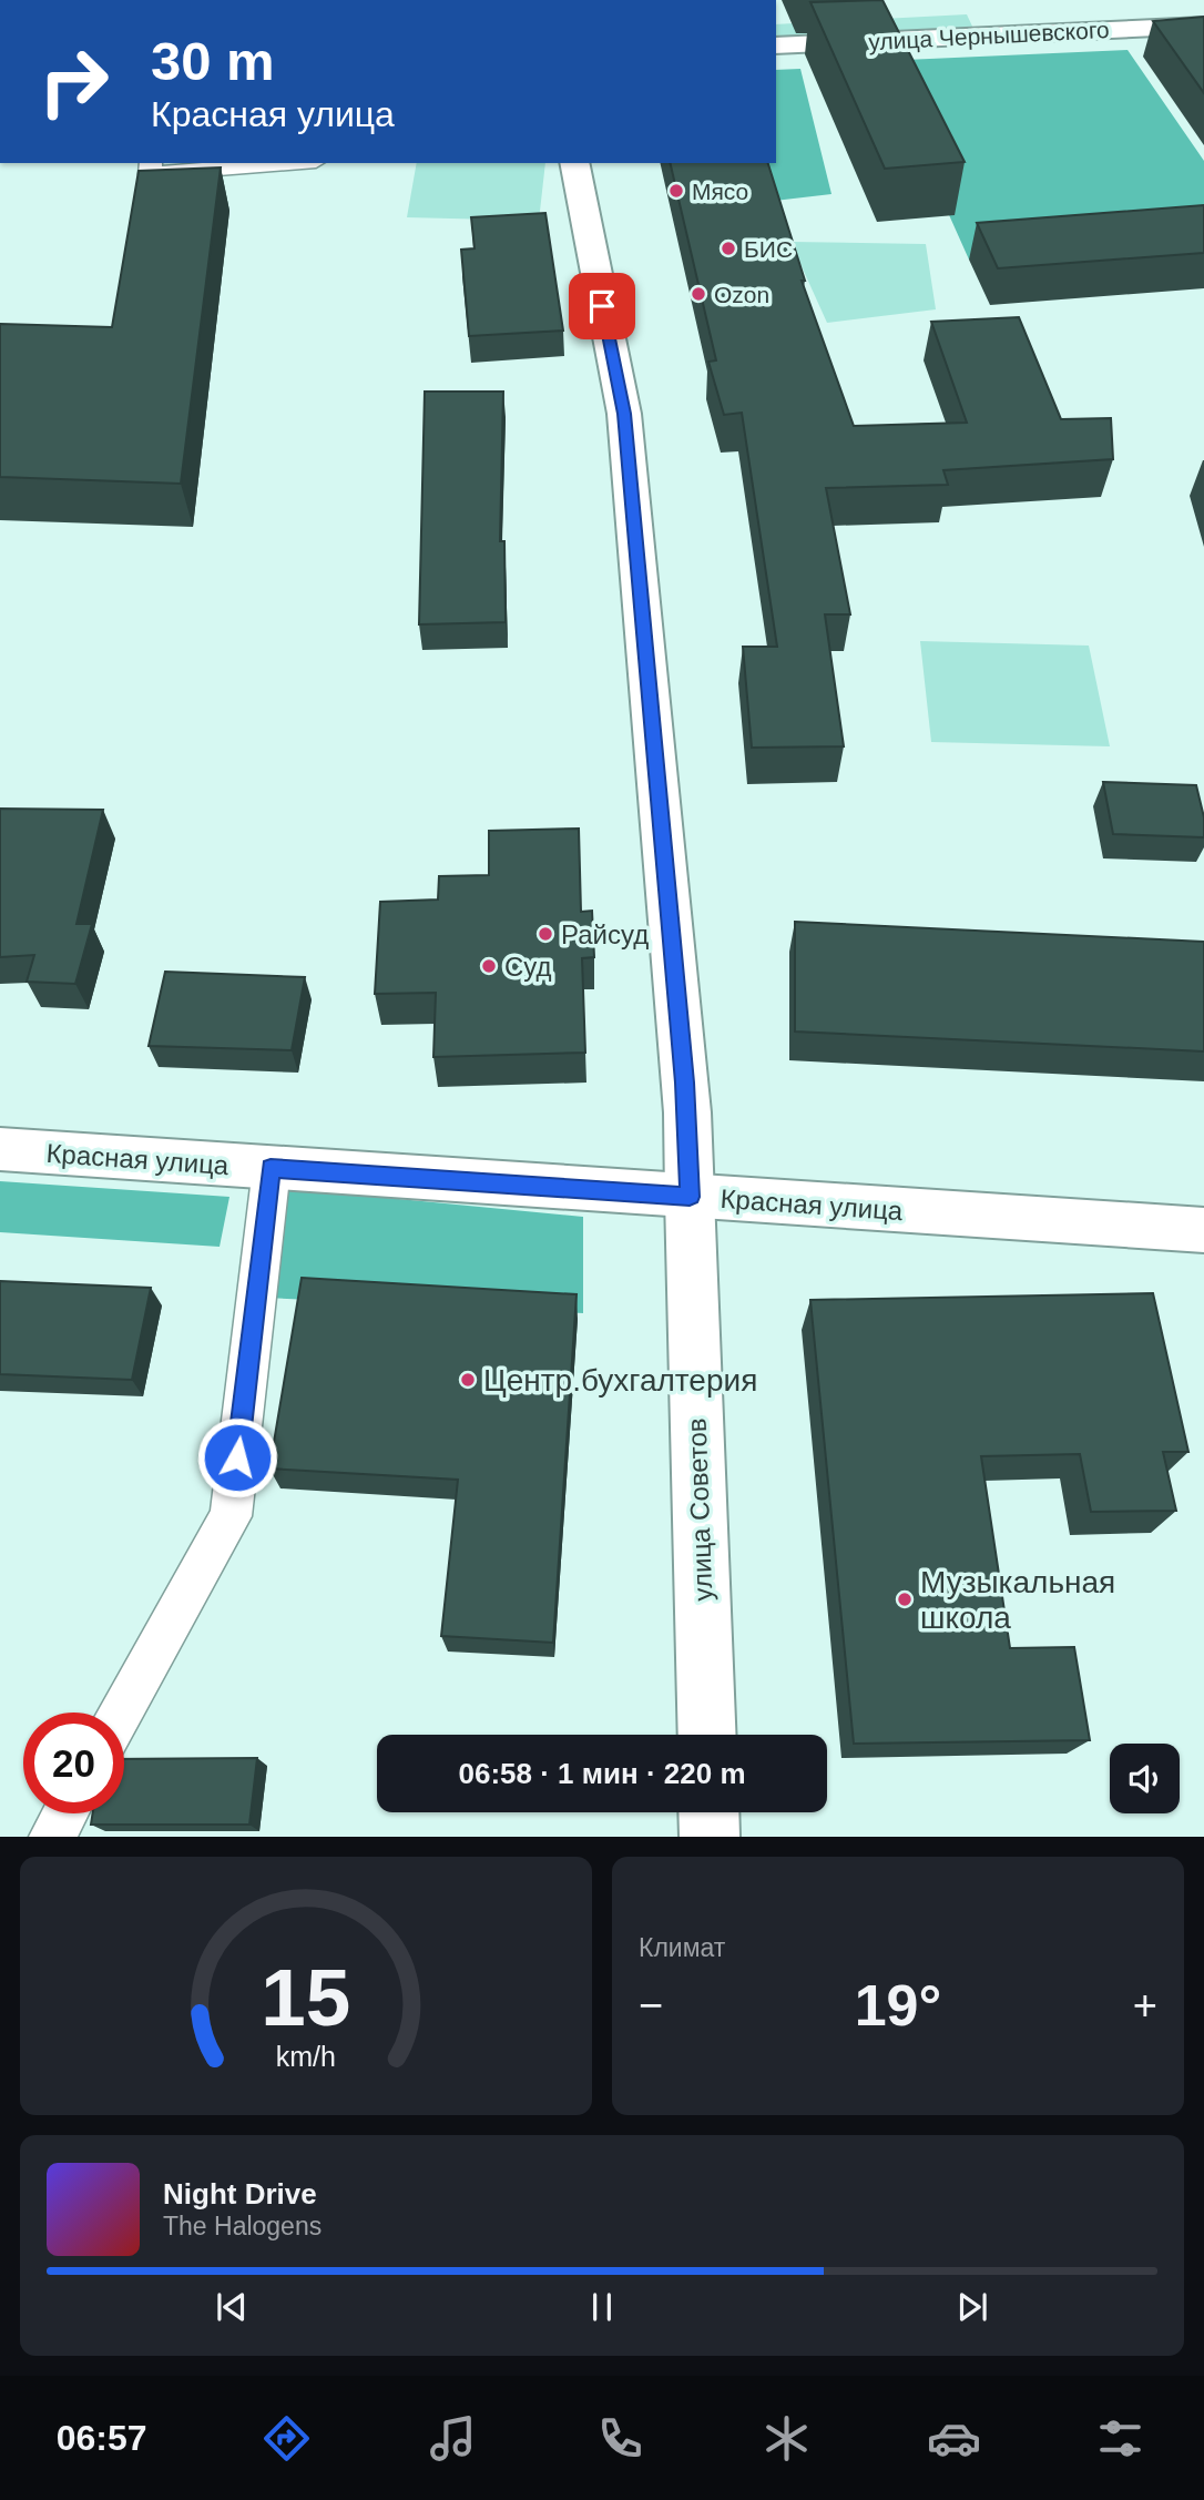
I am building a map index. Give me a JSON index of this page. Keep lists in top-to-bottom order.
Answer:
{
  "streets": {
    "street": ["улица Чернышевского", "Красная улица", "улица Советов"]
  },
  "crossings": [
    ["Красная улица", "улица Советов"]
  ],
  "places": [
    "Мясо",
    "БИС",
    "Ozon",
    "Райсуд",
    "Суд",
    "Центр.бухгалтерия",
    "Музыкальная школа"
  ],
  "page": {
    "turn": ["30 m", "Красная улица"],
    "limit": "20",
    "trip": "06:58 · 1 мин · 220 m",
    "tile": "Климат",
    "heat": ["−", "19°", "+"],
    "song": ["Night Drive", "The Halogens"],
    "tabs": "06:57",
    "gauge": ["15", "km/h"]
  }
}
